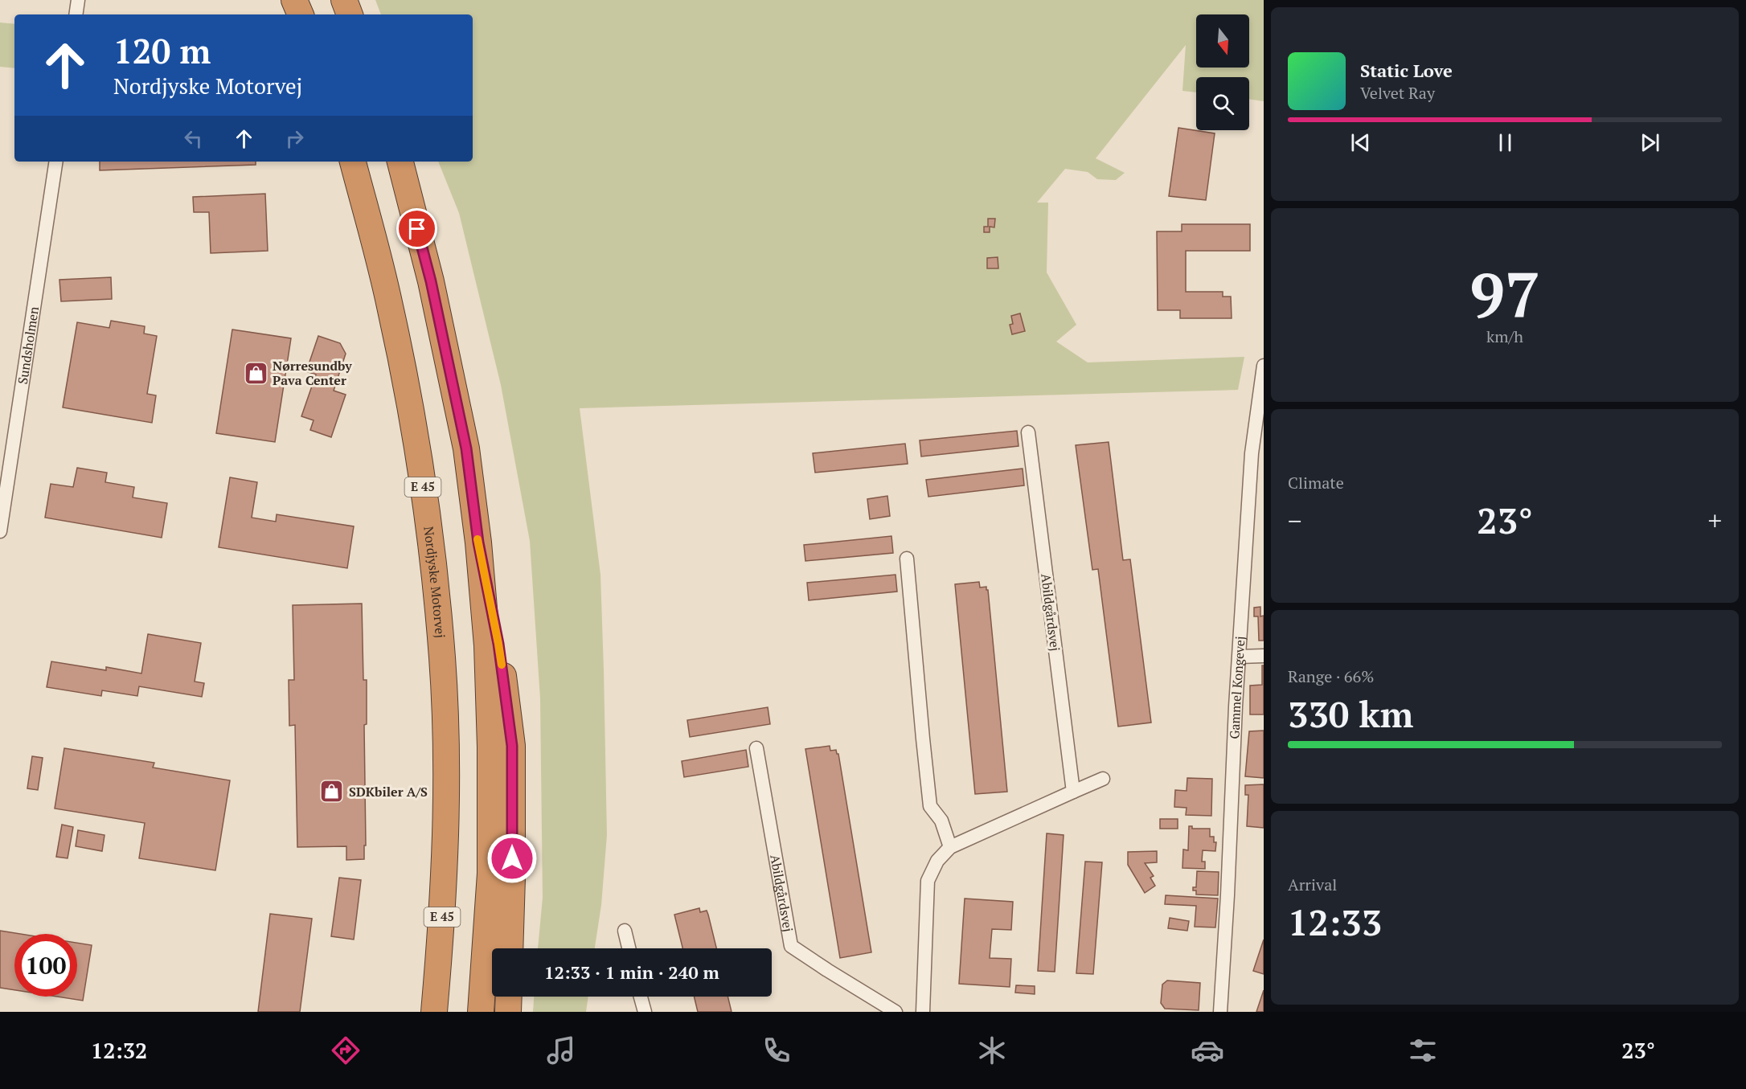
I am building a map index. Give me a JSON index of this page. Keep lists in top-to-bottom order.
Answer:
{
  "streets": {
    "highway": ["E 45", "Nordjyske Motorvej"],
    "street": ["Sundsholmen", "Abildgårdsvej", "Gammel Kongevej"]
  },
  "places": {
    "shop": ["Nørresundby Pava Center", "SDKbiler A/S"]
  },
  "north": "bottom",
  "page": {
    "turn": ["120 m", "Nordjyske Motorvej"],
    "song": ["Static Love", "Velvet Ray"],
    "tile": [
      ["97", "km/h"],
      "Climate",
      ["Range · 66%", "330 km"],
      ["Arrival", "12:33"]
    ],
    "heat": ["−", "23°", "+"],
    "limit": "100",
    "trip": "12:33 · 1 min · 240 m",
    "tabs": ["12:32", "23°"]
  }
}
